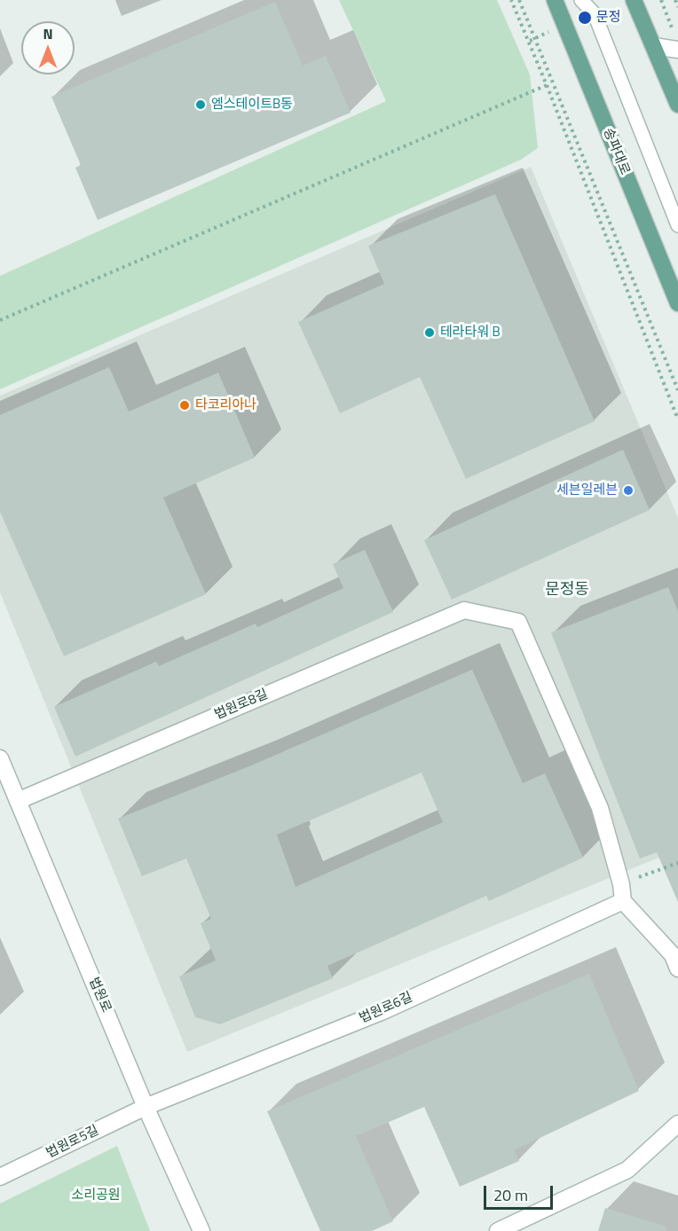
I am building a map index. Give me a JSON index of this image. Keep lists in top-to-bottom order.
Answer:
{
  "streets": {
    "main road": ["송파대로"],
    "street": [
      "법원로8길",
      "법원로",
      "법원로6길",
      "법원로5길"
    ]
  },
  "crossings": [
    ["법원로8길", "법원로"],
    ["법원로", "법원로6길"],
    ["법원로", "법원로5길"],
    ["법원로6길", "법원로5길"]
  ],
  "districts": ["문정동"],
  "parks": ["소리공원"],
  "places": [
    "문정",
    "엠스테이트B동",
    "테라타워 B",
    "타코리아나",
    "세븐일레븐"
  ],
  "scale_bar": "20 m",
  "north": "top"
}
